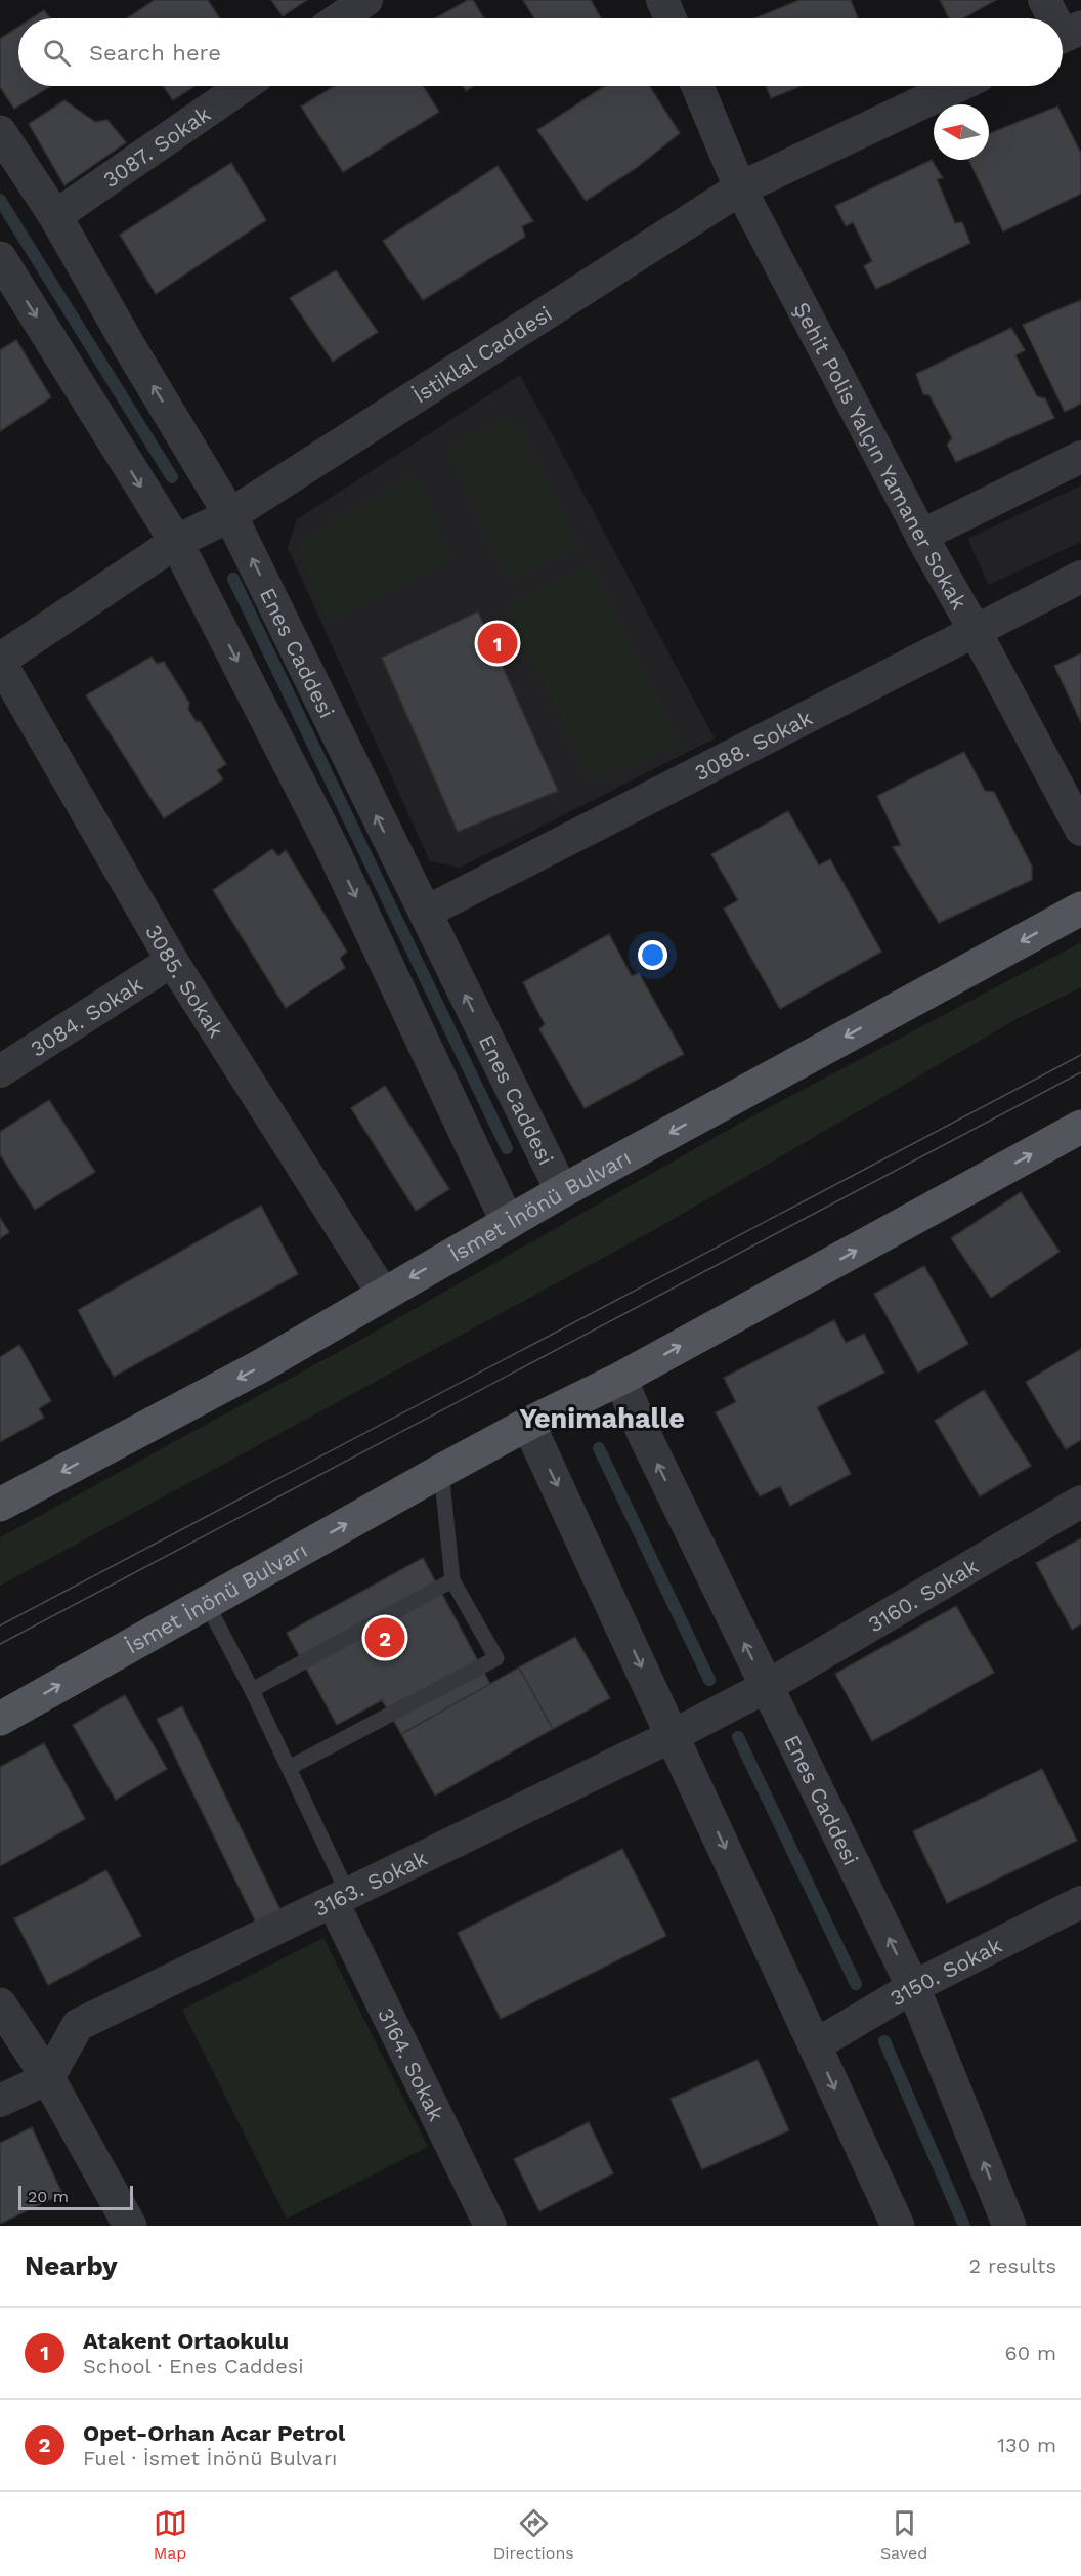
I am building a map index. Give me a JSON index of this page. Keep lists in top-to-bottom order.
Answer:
{
  "streets": {
    "main road": ["İsmet İnönü Bulvarı"],
    "street": [
      "3087. Sokak",
      "İstiklal Caddesi",
      "Şehit Polis Yalçın Yamaner Sokak",
      "Enes Caddesi",
      "3088. Sokak",
      "3085. Sokak",
      "3084. Sokak",
      "3160. Sokak",
      "3163. Sokak",
      "3150. Sokak",
      "3164. Sokak"
    ]
  },
  "crossings": [
    ["3087. Sokak", "Enes Caddesi"],
    ["İstiklal Caddesi", "Şehit Polis Yalçın Yamaner Sokak"],
    ["İstiklal Caddesi", "Enes Caddesi"],
    ["İstiklal Caddesi", "3085. Sokak"],
    ["Şehit Polis Yalçın Yamaner Sokak", "3088. Sokak"],
    ["Enes Caddesi", "3088. Sokak"],
    ["Enes Caddesi", "İsmet İnönü Bulvarı"],
    ["Enes Caddesi", "3160. Sokak"],
    ["Enes Caddesi", "3163. Sokak"],
    ["Enes Caddesi", "3150. Sokak"],
    ["3085. Sokak", "3084. Sokak"],
    ["3085. Sokak", "İsmet İnönü Bulvarı"],
    ["3160. Sokak", "3163. Sokak"],
    ["3163. Sokak", "3164. Sokak"]
  ],
  "districts": ["Yenimahalle"],
  "scale_bar": "20 m",
  "north": "left",
  "page": {
    "search": "Search here",
    "pins": ["1", "2"],
    "scale": "20 m",
    "heading": ["Nearby", "2 results"],
    "list": [
      {
        "mark": "1",
        "name": "Atakent Ortaokulu",
        "note": "School · Enes Caddesi",
        "value": "60 m"
      },
      {
        "mark": "2",
        "name": "Opet-Orhan Acar Petrol",
        "note": "Fuel · İsmet İnönü Bulvarı",
        "value": "130 m"
      }
    ],
    "nav": ["Map", "Directions", "Saved"]
  }
}
